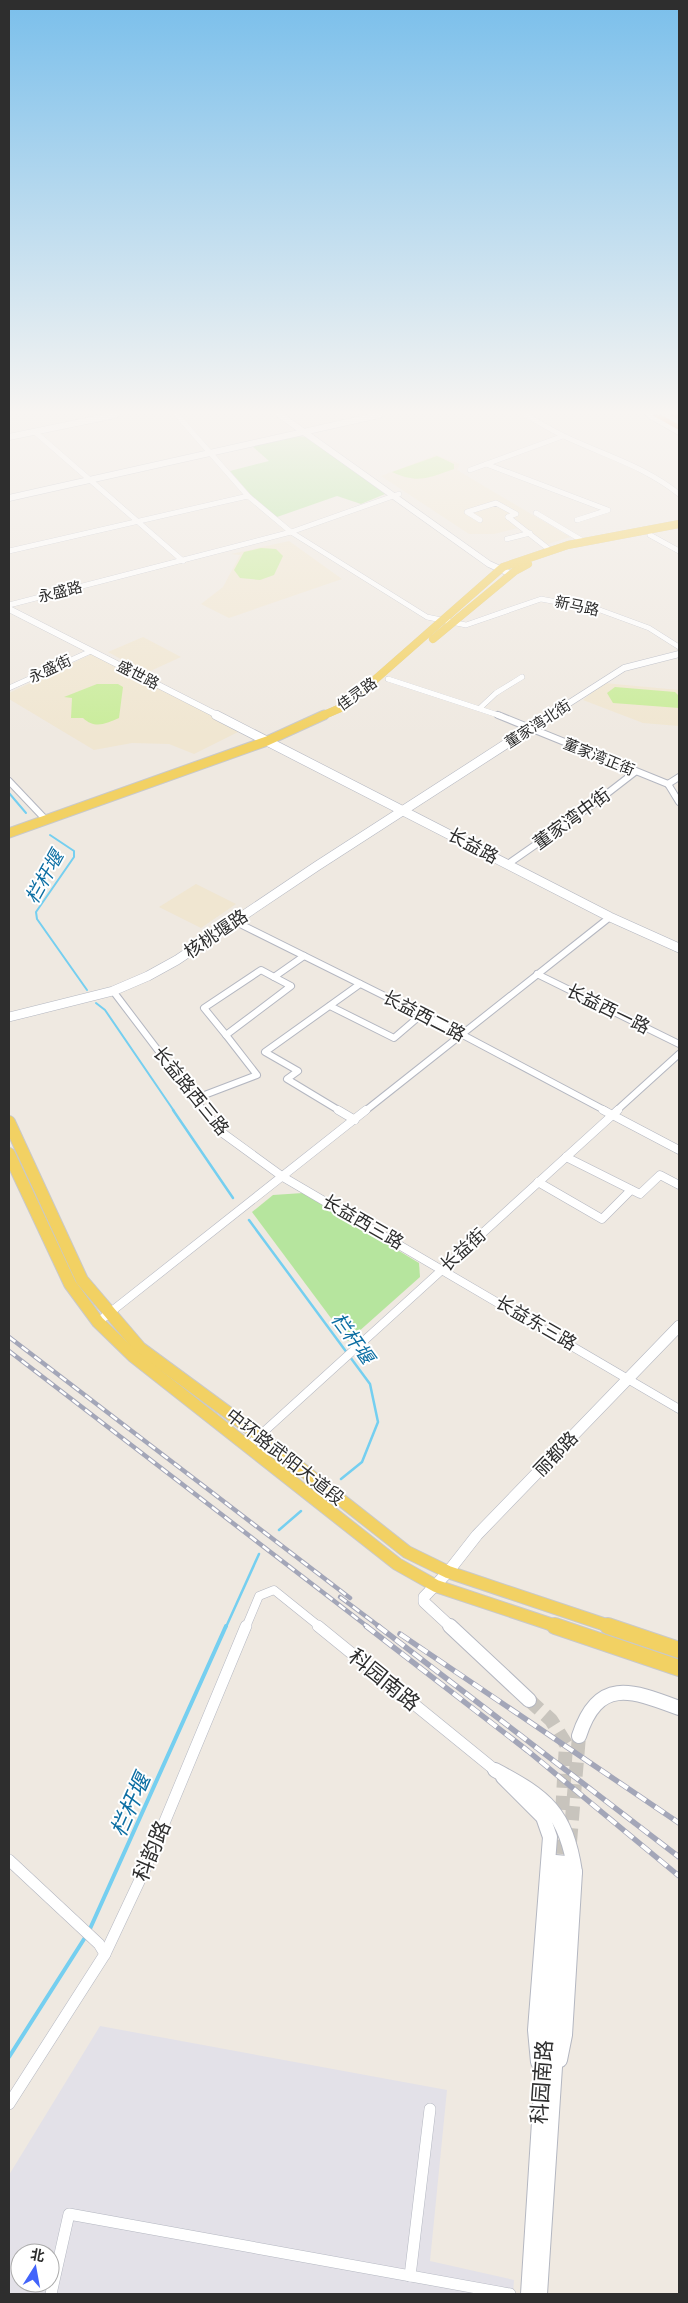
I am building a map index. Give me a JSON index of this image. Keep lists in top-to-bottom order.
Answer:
{
  "streets": {
    "main road": ["佳灵路", "中环路武阳大道段"],
    "street": [
      "永盛路",
      "新马路",
      "永盛街",
      "盛世路",
      "董家湾北街",
      "董家湾正街",
      "董家湾中街",
      "长益路",
      "核桃堰路",
      "长益西一路",
      "长益西二路",
      "长益路西三路",
      "长益西三路",
      "长益街",
      "长益东三路",
      "丽都路",
      "科园南路",
      "科韵路"
    ]
  },
  "crossings": [
    ["永盛路", "新马路"],
    ["永盛路", "盛世路"],
    ["新马路", "佳灵路"],
    ["永盛街", "盛世路"],
    ["盛世路", "佳灵路"],
    ["盛世路", "长益路"],
    ["佳灵路", "董家湾正街"],
    ["佳灵路", "长益路"],
    ["董家湾北街", "董家湾正街"],
    ["董家湾北街", "长益路"],
    ["董家湾北街", "核桃堰路"],
    ["董家湾正街", "董家湾中街"],
    ["董家湾中街", "长益路"],
    ["长益路", "核桃堰路"],
    ["核桃堰路", "长益西二路"],
    ["核桃堰路", "长益路西三路"],
    ["长益西二路", "长益街"],
    ["长益路西三路", "长益西三路"],
    ["长益西三路", "长益街"],
    ["长益西三路", "长益东三路"],
    ["长益街", "长益东三路"],
    ["长益街", "中环路武阳大道段"],
    ["长益东三路", "丽都路"],
    ["丽都路", "中环路武阳大道段"],
    ["科园南路", "科韵路"]
  ],
  "water": ["栏杆堰"],
  "north": "top"
}
